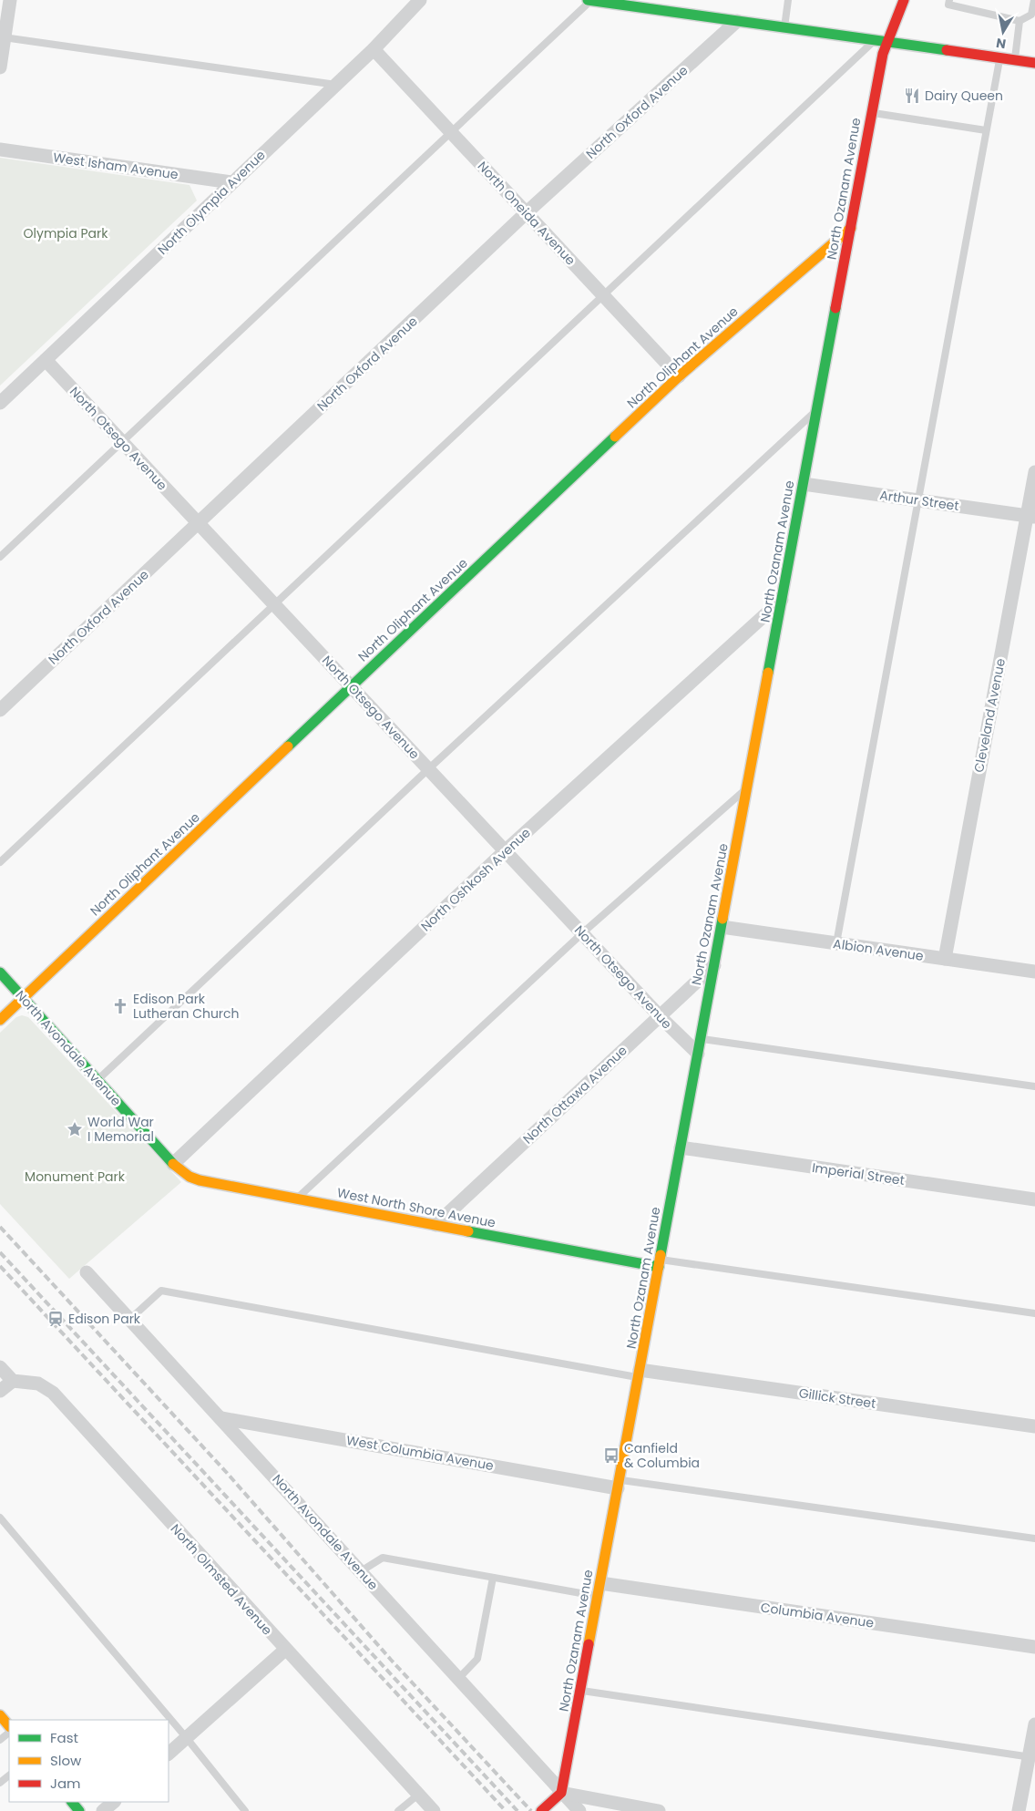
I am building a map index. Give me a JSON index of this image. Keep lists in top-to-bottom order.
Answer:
{
  "streets": {
    "street": [
      "North Oxford Avenue",
      "West Isham Avenue",
      "North Ozanam Avenue",
      "North Olympia Avenue",
      "North Oneida Avenue",
      "North Oliphant Avenue",
      "North Otsego Avenue",
      "Arthur Street",
      "Cleveland Avenue",
      "North Oshkosh Avenue",
      "Albion Avenue",
      "North Avondale Avenue",
      "North Ottawa Avenue",
      "Imperial Street",
      "West North Shore Avenue",
      "Gillick Street",
      "West Columbia Avenue",
      "North Olmsted Avenue",
      "Columbia Avenue"
    ]
  },
  "crossings": [
    ["North Oxford Avenue", "North Oneida Avenue"],
    ["North Oxford Avenue", "North Otsego Avenue"],
    ["West Isham Avenue", "North Olympia Avenue"],
    ["North Ozanam Avenue", "North Oliphant Avenue"],
    ["North Ozanam Avenue", "North Otsego Avenue"],
    ["North Ozanam Avenue", "Arthur Street"],
    ["North Ozanam Avenue", "North Oshkosh Avenue"],
    ["North Ozanam Avenue", "Albion Avenue"],
    ["North Ozanam Avenue", "North Avondale Avenue"],
    ["North Ozanam Avenue", "North Ottawa Avenue"],
    ["North Ozanam Avenue", "Imperial Street"],
    ["North Ozanam Avenue", "West North Shore Avenue"],
    ["North Ozanam Avenue", "Gillick Street"],
    ["North Ozanam Avenue", "West Columbia Avenue"],
    ["North Ozanam Avenue", "Columbia Avenue"],
    ["North Olympia Avenue", "North Oneida Avenue"],
    ["North Olympia Avenue", "North Otsego Avenue"],
    ["North Oneida Avenue", "North Oliphant Avenue"],
    ["North Oliphant Avenue", "North Otsego Avenue"],
    ["North Oliphant Avenue", "North Avondale Avenue"],
    ["North Otsego Avenue", "North Oshkosh Avenue"],
    ["North Otsego Avenue", "North Ottawa Avenue"],
    ["Arthur Street", "Cleveland Avenue"],
    ["Cleveland Avenue", "Albion Avenue"],
    ["North Oshkosh Avenue", "North Avondale Avenue"],
    ["North Oshkosh Avenue", "West North Shore Avenue"],
    ["North Avondale Avenue", "West North Shore Avenue"],
    ["North Avondale Avenue", "West Columbia Avenue"],
    ["North Ottawa Avenue", "West North Shore Avenue"]
  ],
  "parks": ["Olympia Park", "Monument Park"],
  "places": {
    "restaurant": ["Dairy Queen"],
    "church": ["Edison Park Lutheran Church"],
    "place": ["World War I Memorial"],
    "station": ["Edison Park"],
    "bus stop": ["Canfield & Columbia"]
  },
  "legend": ["Fast", "Slow", "Jam"],
  "north": "bottom"
}
